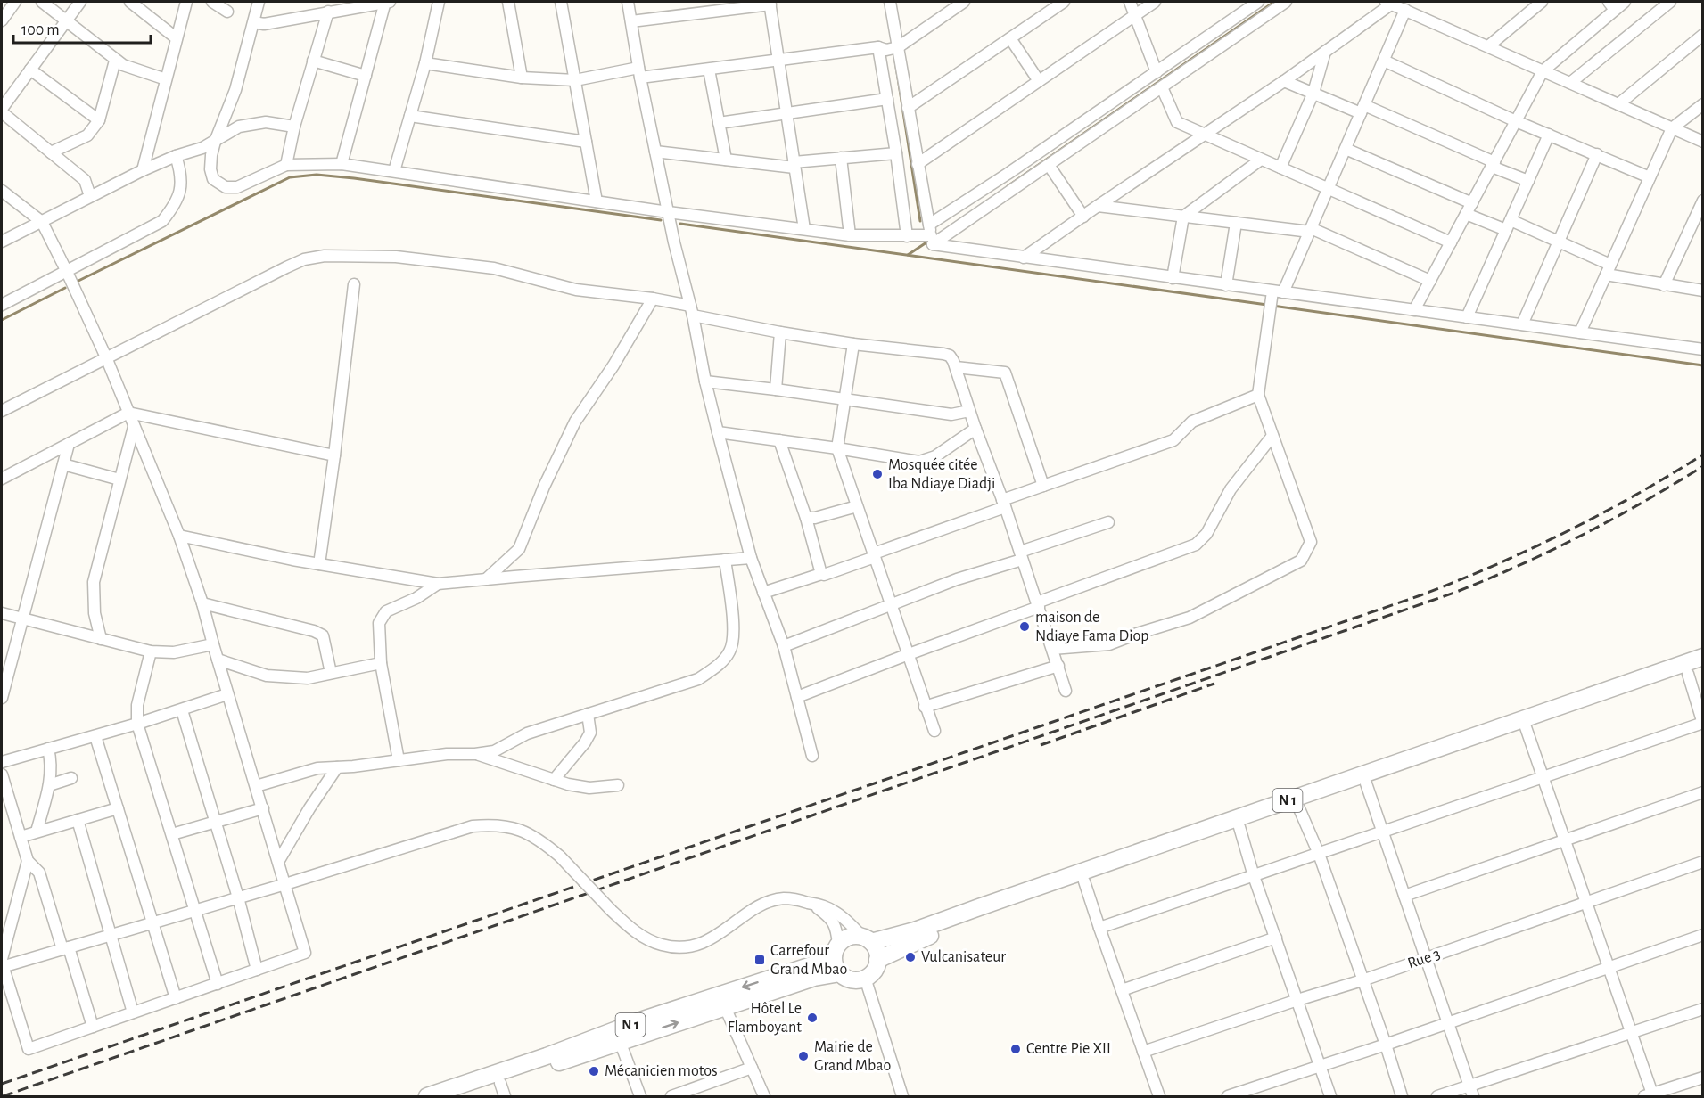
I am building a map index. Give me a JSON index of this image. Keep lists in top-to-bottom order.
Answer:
{
  "streets": {
    "highway": ["N 1"],
    "street": ["Rue 3"]
  },
  "places": {
    "other": [
      "Mosquée citée Iba Ndiaye Diadji",
      "maison de Ndiaye Fama Diop",
      "Vulcanisateur",
      "Hôtel Le Flamboyant",
      "Centre Pie XII",
      "Mairie de Grand Mbao",
      "Mécanicien motos"
    ],
    "transit": ["Carrefour Grand Mbao"]
  },
  "scale_bar": "100 m"
}
